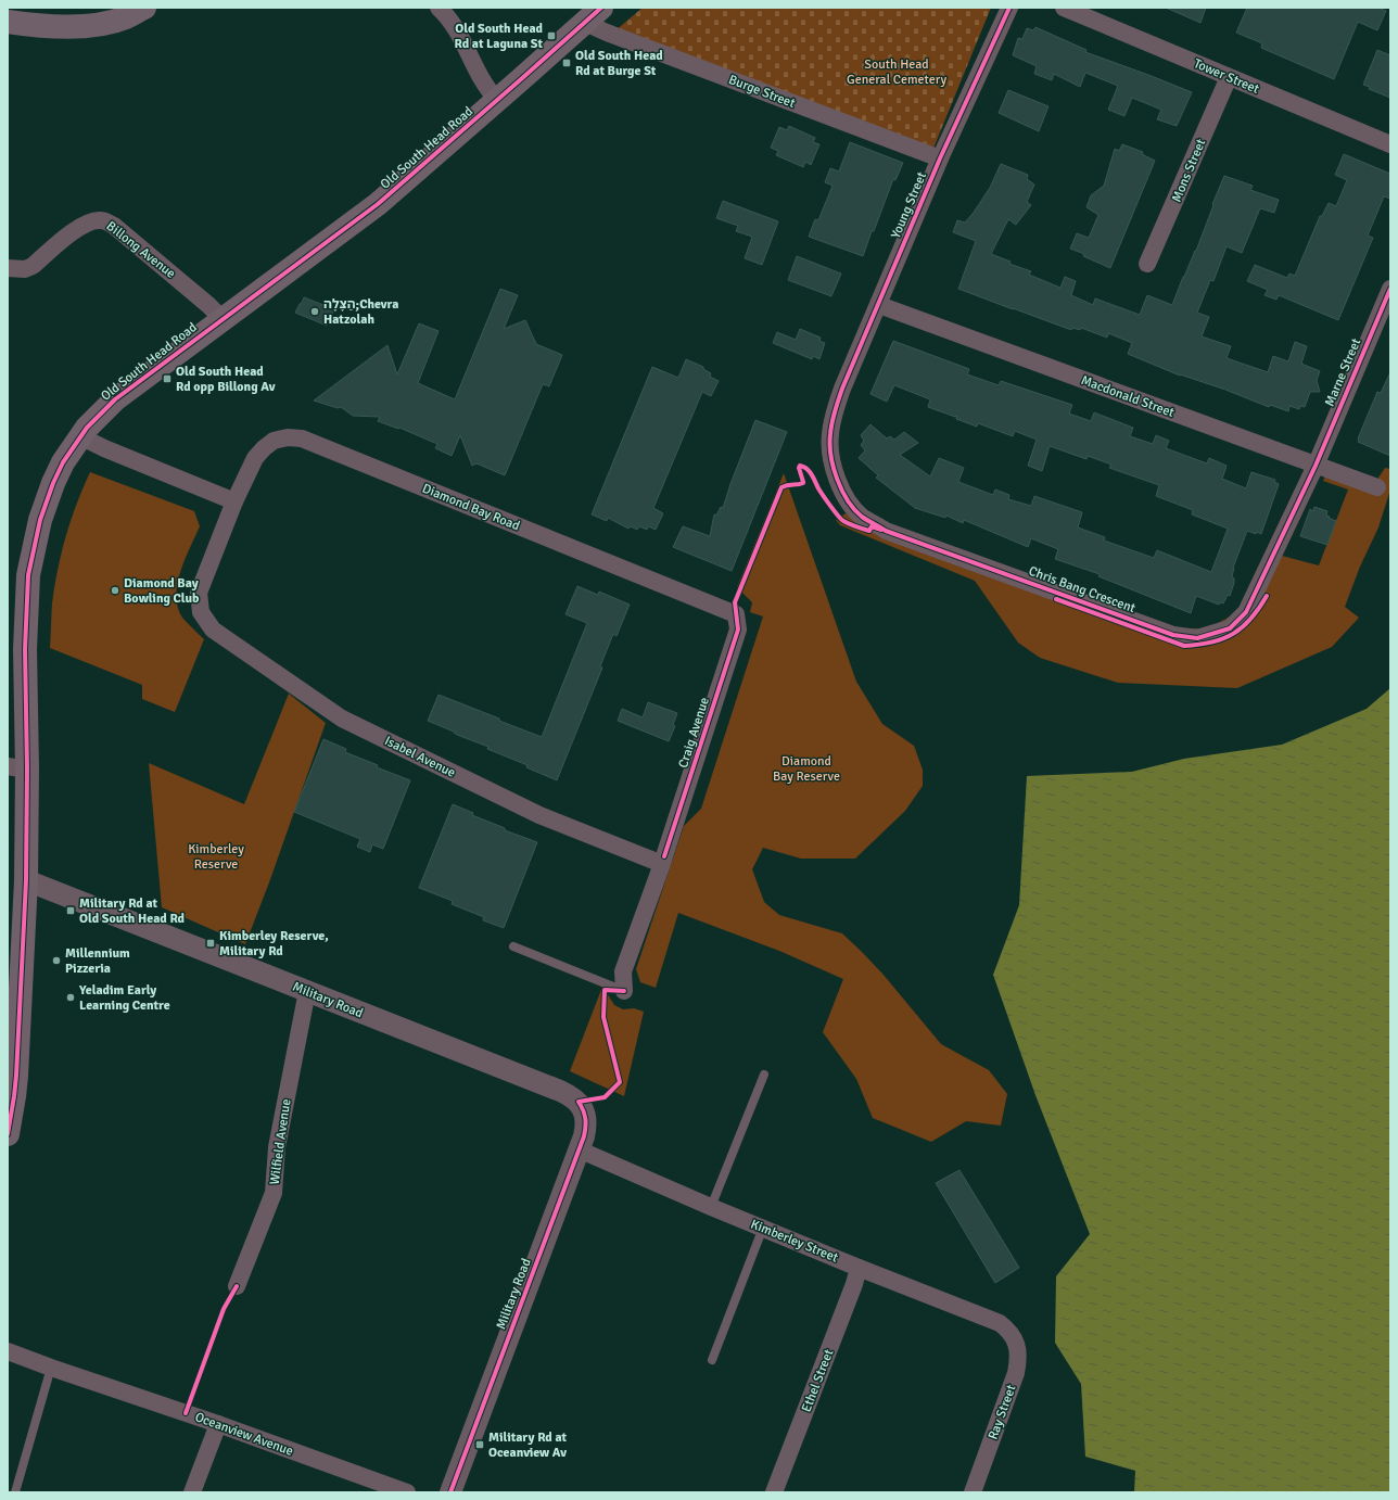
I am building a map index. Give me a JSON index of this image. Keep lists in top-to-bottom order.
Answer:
{
  "streets": {
    "main road": ["Old South Head Road"],
    "street": [
      "Tower Street",
      "Burge Street",
      "Mons Street",
      "Young Street",
      "Billong Avenue",
      "Marne Street",
      "Macdonald Street",
      "Diamond Bay Road",
      "Chris Bang Crescent",
      "Craig Avenue",
      "Isabel Avenue",
      "Military Road",
      "Wilfield Avenue",
      "Kimberley Street",
      "Ethel Street",
      "Ray Street",
      "Oceanview Avenue"
    ]
  },
  "crossings": [
    ["Tower Street", "Mons Street"],
    ["Burge Street", "Old South Head Road"],
    ["Burge Street", "Young Street"],
    ["Old South Head Road", "Billong Avenue"],
    ["Old South Head Road", "Military Road"],
    ["Young Street", "Macdonald Street"],
    ["Young Street", "Chris Bang Crescent"],
    ["Marne Street", "Macdonald Street"],
    ["Marne Street", "Chris Bang Crescent"],
    ["Macdonald Street", "Chris Bang Crescent"],
    ["Diamond Bay Road", "Craig Avenue"],
    ["Diamond Bay Road", "Isabel Avenue"],
    ["Craig Avenue", "Isabel Avenue"],
    ["Military Road", "Wilfield Avenue"],
    ["Military Road", "Kimberley Street"],
    ["Kimberley Street", "Ethel Street"],
    ["Kimberley Street", "Ray Street"]
  ],
  "parks": ["South Head General Cemetery", "Diamond Bay Reserve", "Kimberley Reserve"],
  "places": {
    "transit": [
      "Old South Head Rd at Laguna St",
      "Old South Head Rd at Burge St",
      "Old South Head Rd opp Billong Av",
      "Military Rd at Old South Head Rd",
      "Kimberley Reserve, Military Rd",
      "Military Rd at Oceanview Av"
    ],
    "other": [
      "הַצָּלָה;Chevra Hatzolah",
      "Diamond Bay Bowling Club",
      "Millennium Pizzeria",
      "Yeladim Early Learning Centre"
    ]
  }
}
